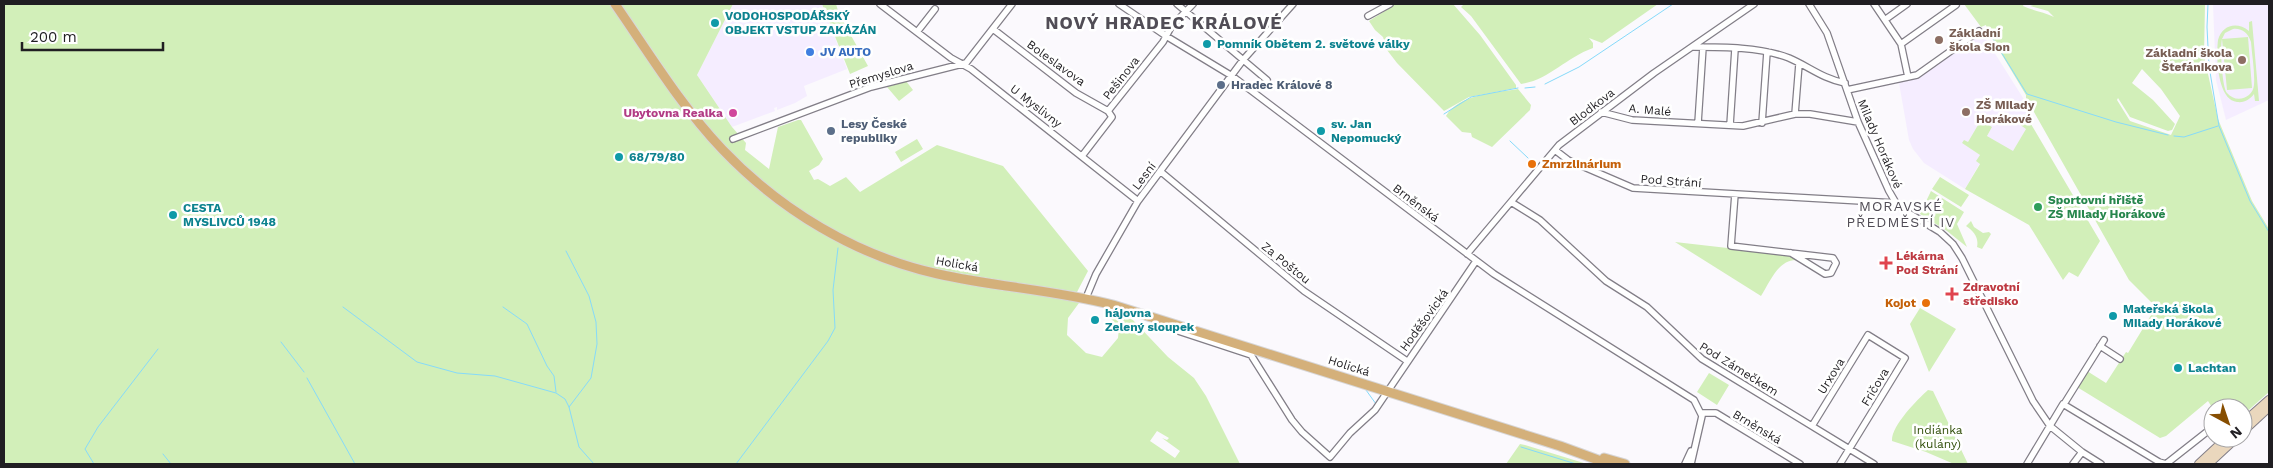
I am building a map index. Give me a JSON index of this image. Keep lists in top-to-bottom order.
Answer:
{
  "streets": {
    "main road": ["Holická"],
    "street": [
      "Boleslavova",
      "Přemyslova",
      "Pešinova",
      "U Myslivny",
      "Blodkova",
      "A. Malé",
      "Milady Horákové",
      "Lesní",
      "Pod Strání",
      "Brněnská",
      "Za Poštou",
      "Hoděšovická",
      "Pod Zámečkem",
      "Urxova",
      "Fričova"
    ]
  },
  "crossings": [
    ["Boleslavova", "Přemyslova"],
    ["Boleslavova", "Pešinova"],
    ["Přemyslova", "U Myslivny"],
    ["Pešinova", "U Myslivny"],
    ["Pešinova", "Brněnská"],
    ["U Myslivny", "Lesní"],
    ["Blodkova", "A. Malé"],
    ["Blodkova", "Pod Strání"],
    ["Blodkova", "Brněnská"],
    ["Blodkova", "Pod Zámečkem"],
    ["A. Malé", "Milady Horákové"],
    ["Milady Horákové", "Pod Strání"],
    ["Lesní", "Brněnská"],
    ["Lesní", "Za Poštou"],
    ["Lesní", "Holická"],
    ["Brněnská", "Hoděšovická"],
    ["Za Poštou", "Hoděšovická"],
    ["Holická", "Hoděšovická"],
    ["Pod Zámečkem", "Urxova"],
    ["Pod Zámečkem", "Fričova"],
    ["Urxova", "Fričova"]
  ],
  "districts": ["NOVÝ HRADEC KRÁLOVÉ", "MORAVSKÉ PŘEDMĚSTÍ IV"],
  "parks": ["Indiánka (kulány)"],
  "places": {
    "other": [
      "VODOHOSPODÁŘSKÝ OBJEKT VSTUP ZAKÁZÁN",
      "Základní škola Sion",
      "Pomník Obětem 2. světové války",
      "JV AUTO",
      "Základní škola Štefánikova",
      "Hradec Králové 8",
      "ZŠ Milady Horákové",
      "Ubytovna Realka",
      "Lesy České republiky",
      "sv. Jan Nepomucký",
      "68/79/80",
      "Zmrzlinárium",
      "Sportovní hřiště ZŠ Milady Horákové",
      "CESTA MYSLIVCŮ 1948",
      "Kojot",
      "Mateřská škola Milady Horákové",
      "hájovna Zelený sloupek",
      "Lachtan"
    ],
    "health": ["Lékárna Pod Strání", "Zdravotní středisko"]
  },
  "scale_bar": "200 m",
  "north": "bottom right"
}
